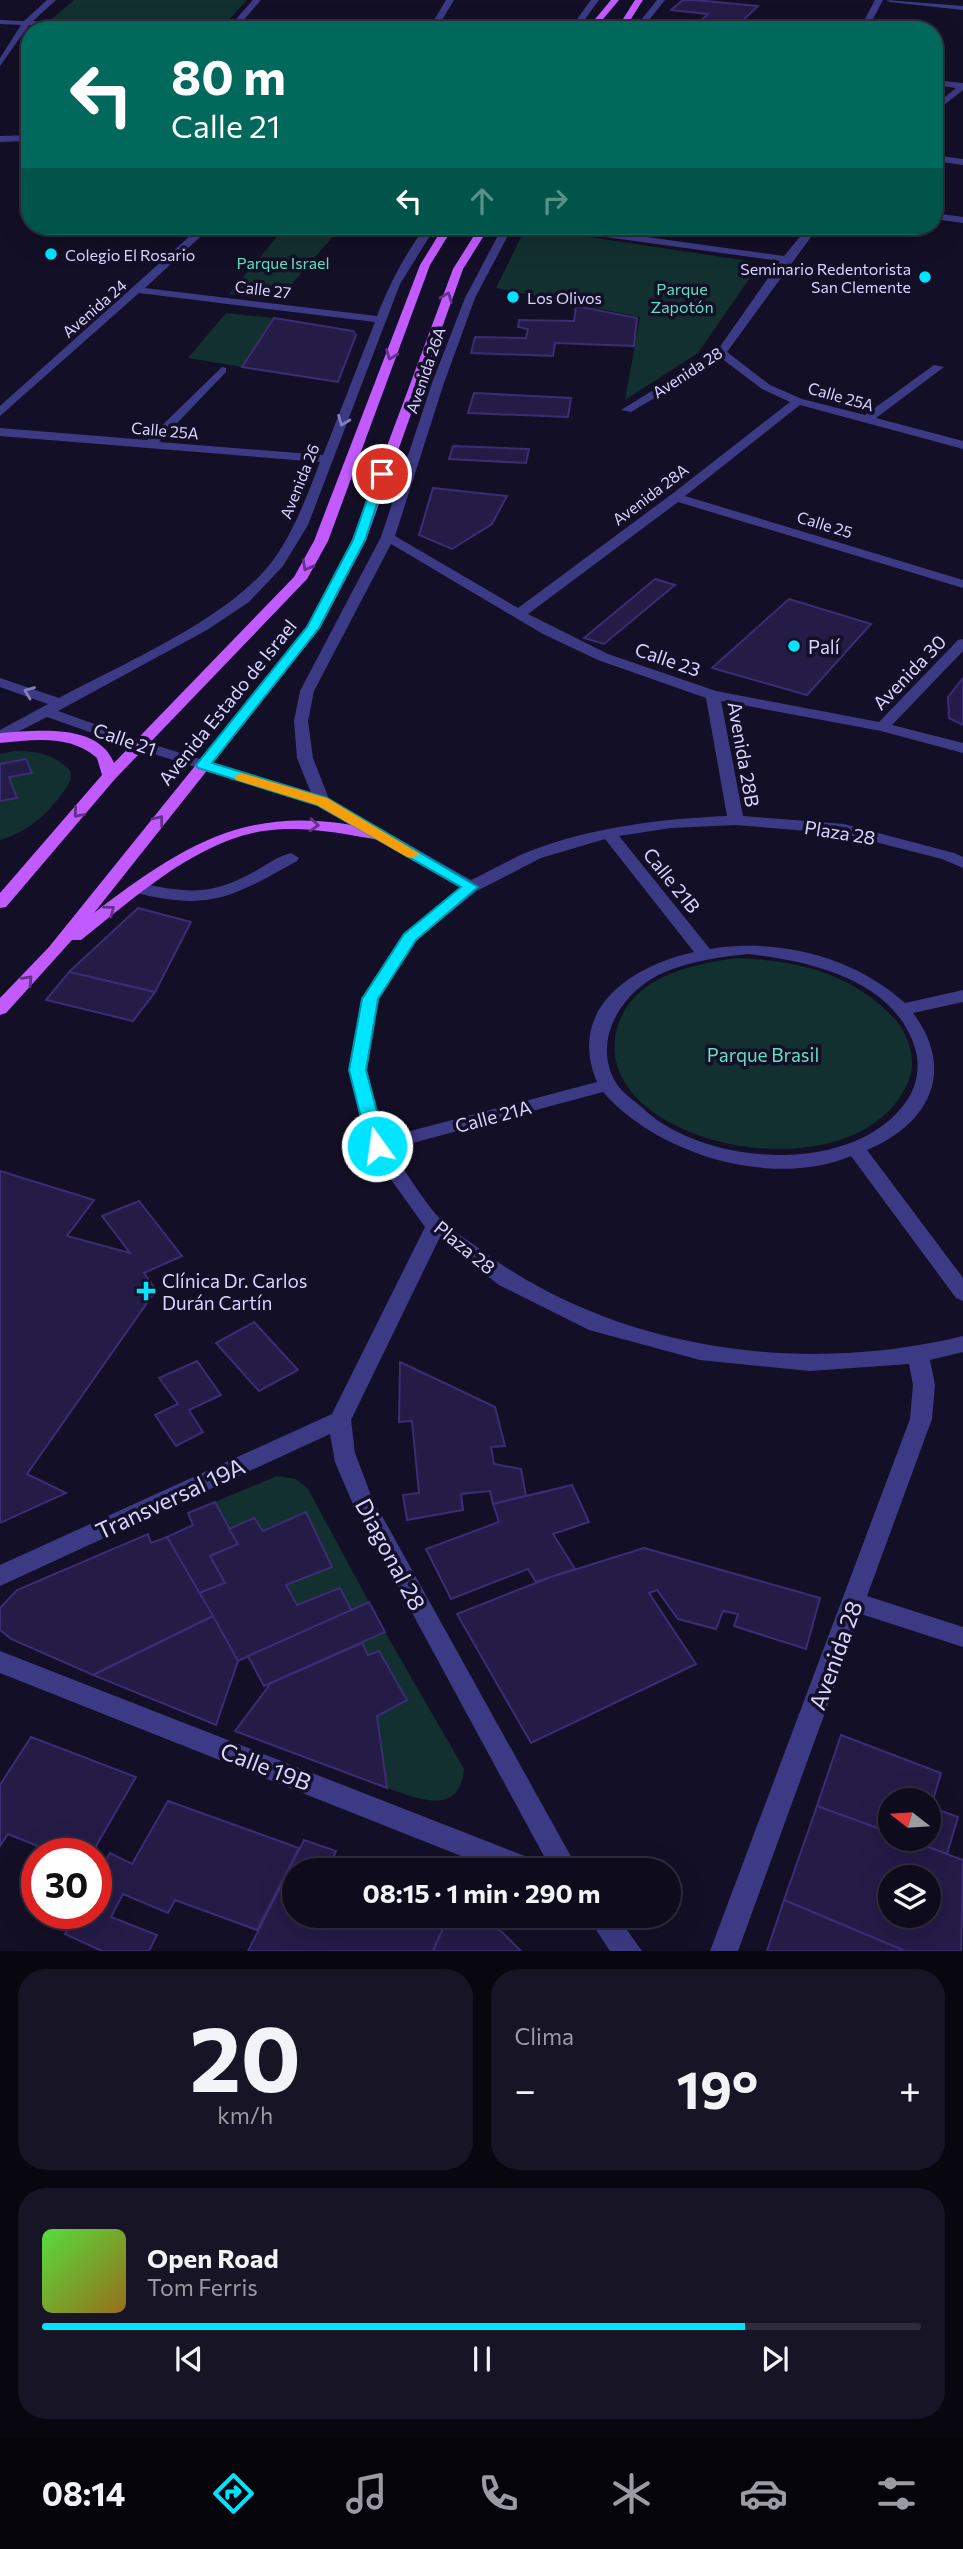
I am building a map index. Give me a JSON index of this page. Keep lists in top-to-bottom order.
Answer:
{
  "streets": {
    "main road": ["Avenida Estado de Israel"],
    "street": [
      "Calle 27",
      "Avenida 24",
      "Avenida 26A",
      "Avenida 28",
      "Calle 25A",
      "Avenida 26",
      "Avenida 28A",
      "Calle 25",
      "Calle 23",
      "Avenida 30",
      "Calle 21",
      "Avenida 28B",
      "Plaza 28",
      "Calle 21B",
      "Calle 21A",
      "Transversal 19A",
      "Diagonal 28",
      "Calle 19B"
    ]
  },
  "crossings": [
    ["Calle 27", "Avenida 24"],
    ["Calle 27", "Avenida 26"],
    ["Avenida 26A", "Calle 23"],
    ["Avenida 26A", "Calle 21"],
    ["Avenida 28", "Calle 25A"],
    ["Avenida 28", "Plaza 28"],
    ["Calle 25A", "Avenida 26"],
    ["Calle 25A", "Avenida 28A"],
    ["Avenida 26", "Calle 21"],
    ["Avenida 28A", "Calle 25"],
    ["Avenida 28A", "Calle 23"],
    ["Calle 23", "Avenida 30"],
    ["Calle 23", "Avenida 28B"],
    ["Avenida Estado de Israel", "Calle 21"],
    ["Calle 21", "Plaza 28"],
    ["Avenida 28B", "Plaza 28"],
    ["Plaza 28", "Calle 21B"],
    ["Plaza 28", "Calle 21A"],
    ["Transversal 19A", "Diagonal 28"]
  ],
  "parks": ["Parque Israel", "Parque Zapotón", "Parque Brasil"],
  "places": {
    "other": [
      "Colegio El Rosario",
      "Seminario Redentorista San Clemente",
      "Los Olivos",
      "Palí"
    ],
    "health": ["Clínica Dr. Carlos Durán Cartín"]
  },
  "north": "left",
  "page": {
    "turn": ["80 m", "Calle 21"],
    "limit": "30",
    "trip": "08:15 · 1 min · 290 m",
    "tile": [
      ["20", "km/h"],
      "Clima"
    ],
    "heat": ["−", "19°", "+"],
    "song": ["Open Road", "Tom Ferris"],
    "tabs": "08:14"
  }
}
